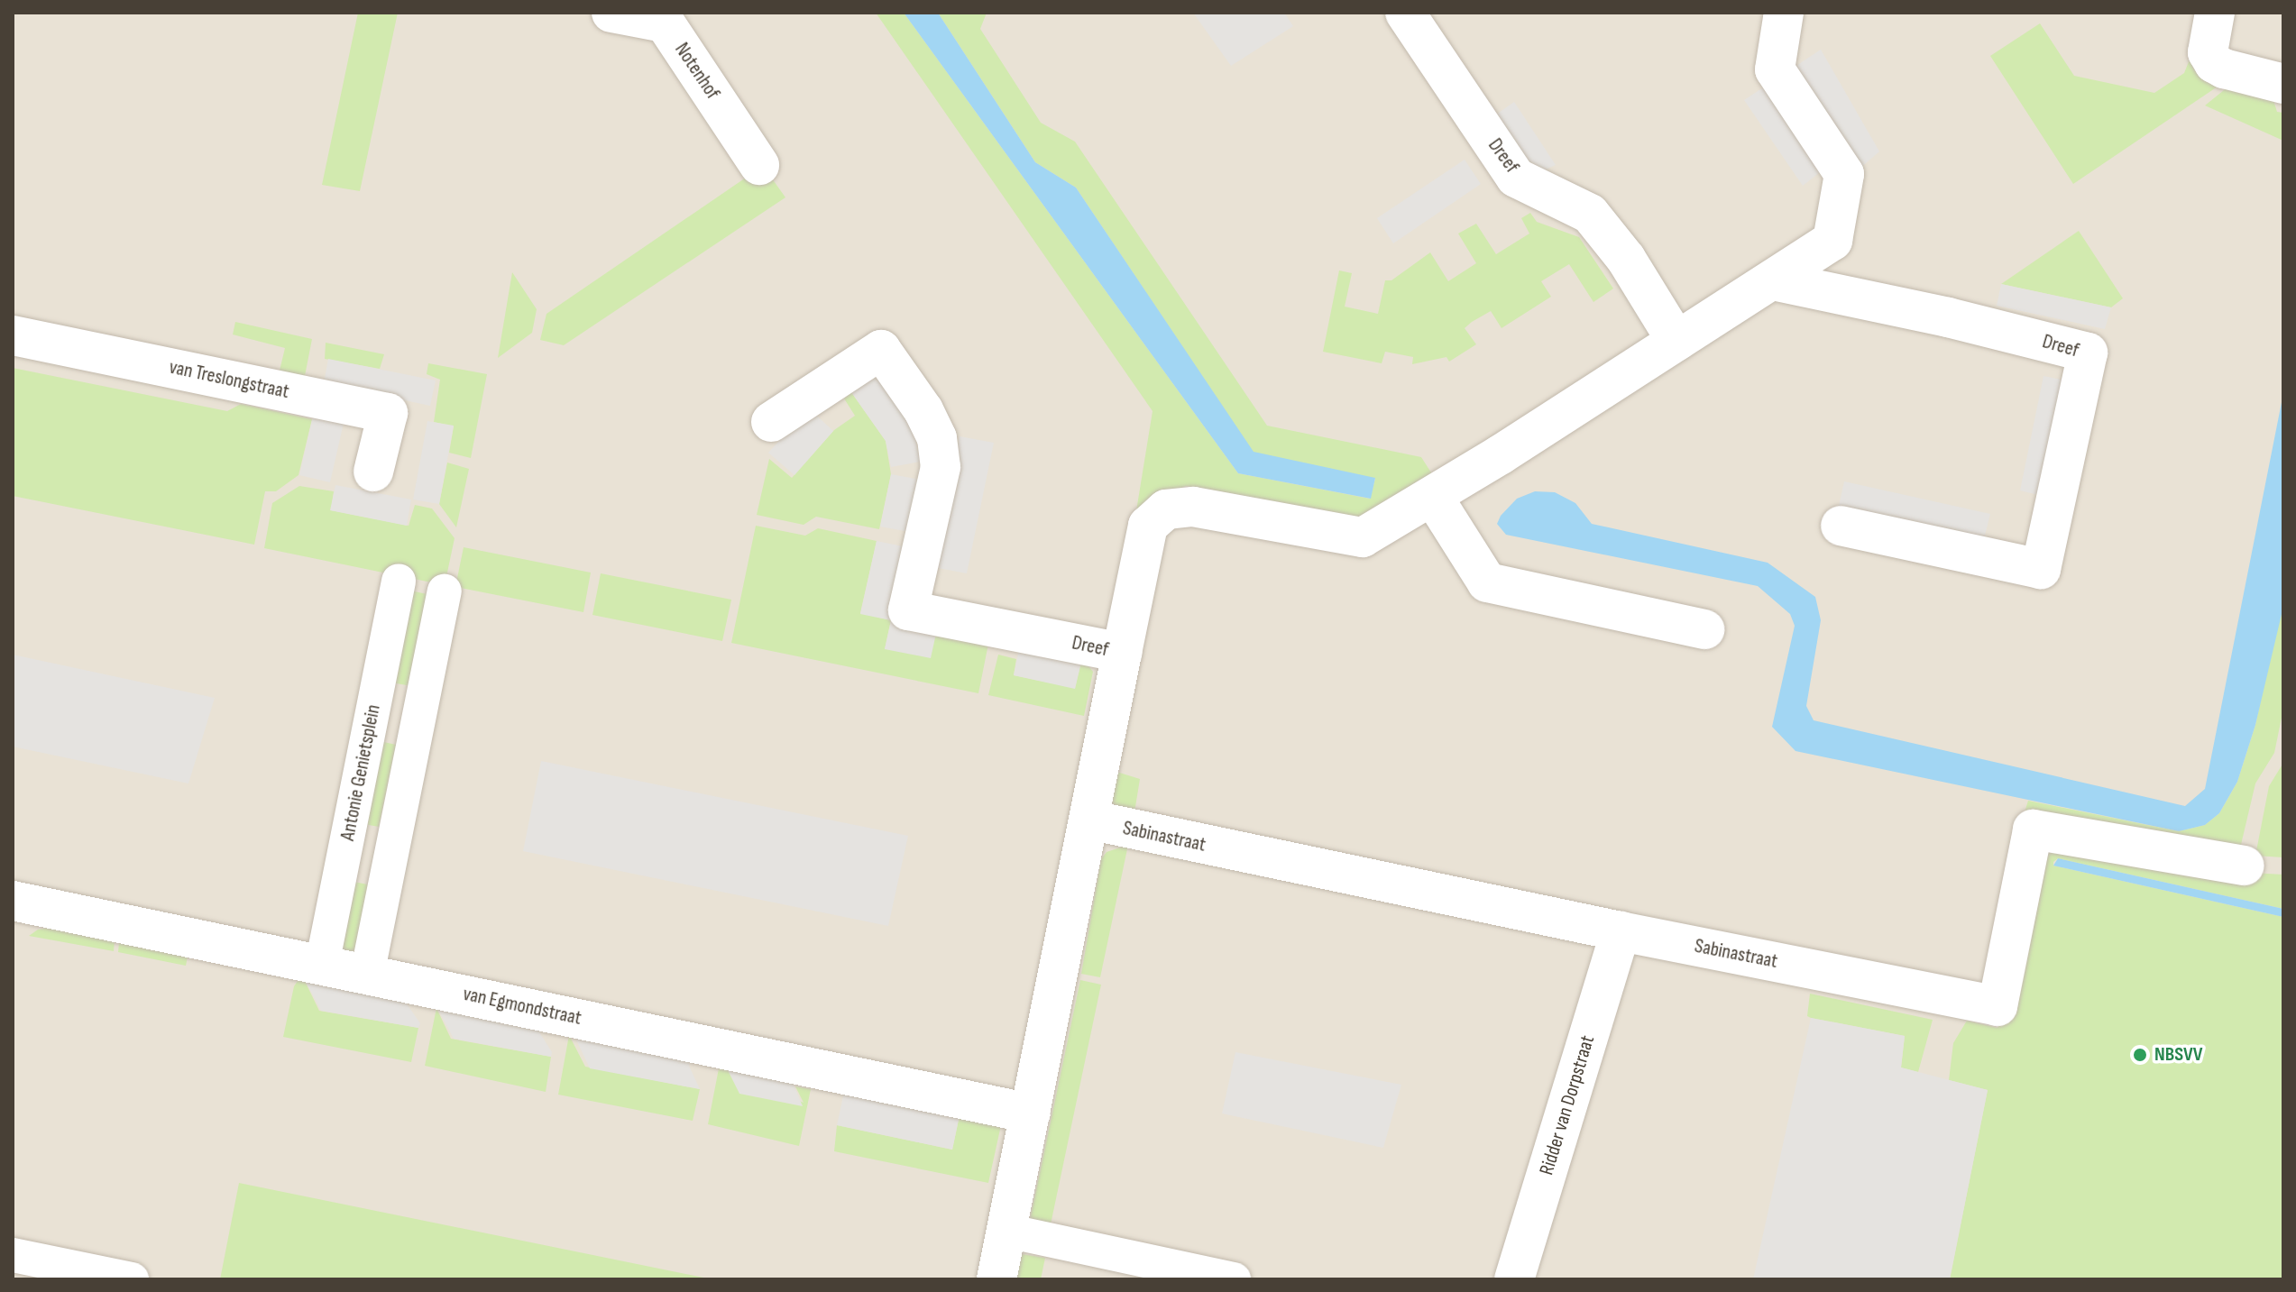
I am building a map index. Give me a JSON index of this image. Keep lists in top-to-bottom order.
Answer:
{
  "streets": {
    "street": [
      "Notenhof",
      "Dreef",
      "van Treslongstraat",
      "Antonie Genietsplein",
      "Sabinastraat",
      "van Egmondstraat",
      "Ridder van Dorpstraat"
    ]
  },
  "crossings": [
    ["Antonie Genietsplein", "van Egmondstraat"],
    ["Sabinastraat", "Ridder van Dorpstraat"]
  ],
  "places": ["NBSVV"]
}
